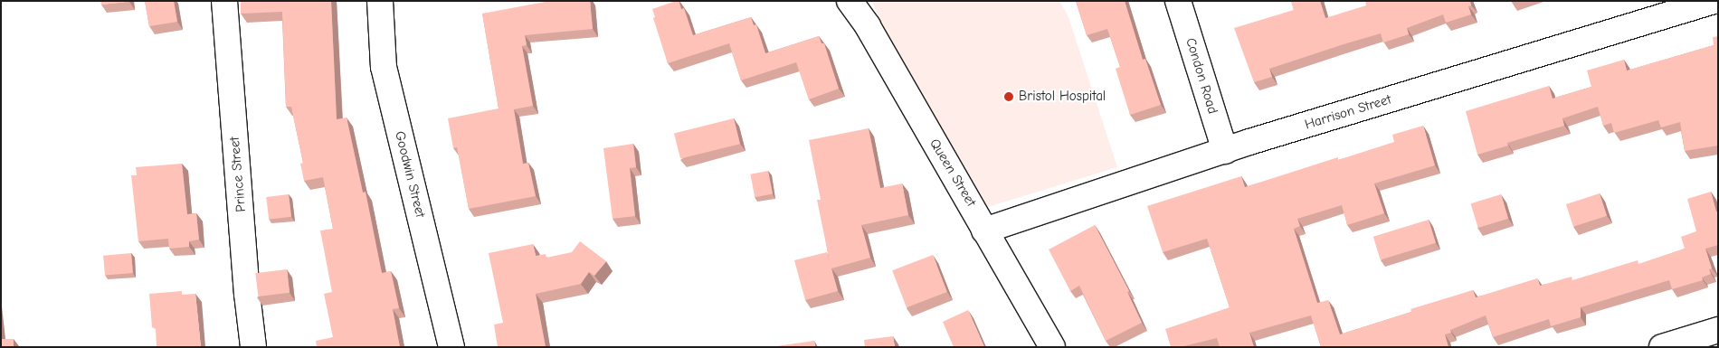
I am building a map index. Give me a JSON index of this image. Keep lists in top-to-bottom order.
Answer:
{
  "streets": {
    "street": [
      "Condon Road",
      "Harrison Street",
      "Queen Street",
      "Prince Street",
      "Goodwin Street"
    ]
  },
  "crossings": [
    ["Condon Road", "Harrison Street"],
    ["Harrison Street", "Queen Street"]
  ],
  "places": ["Bristol Hospital"]
}
